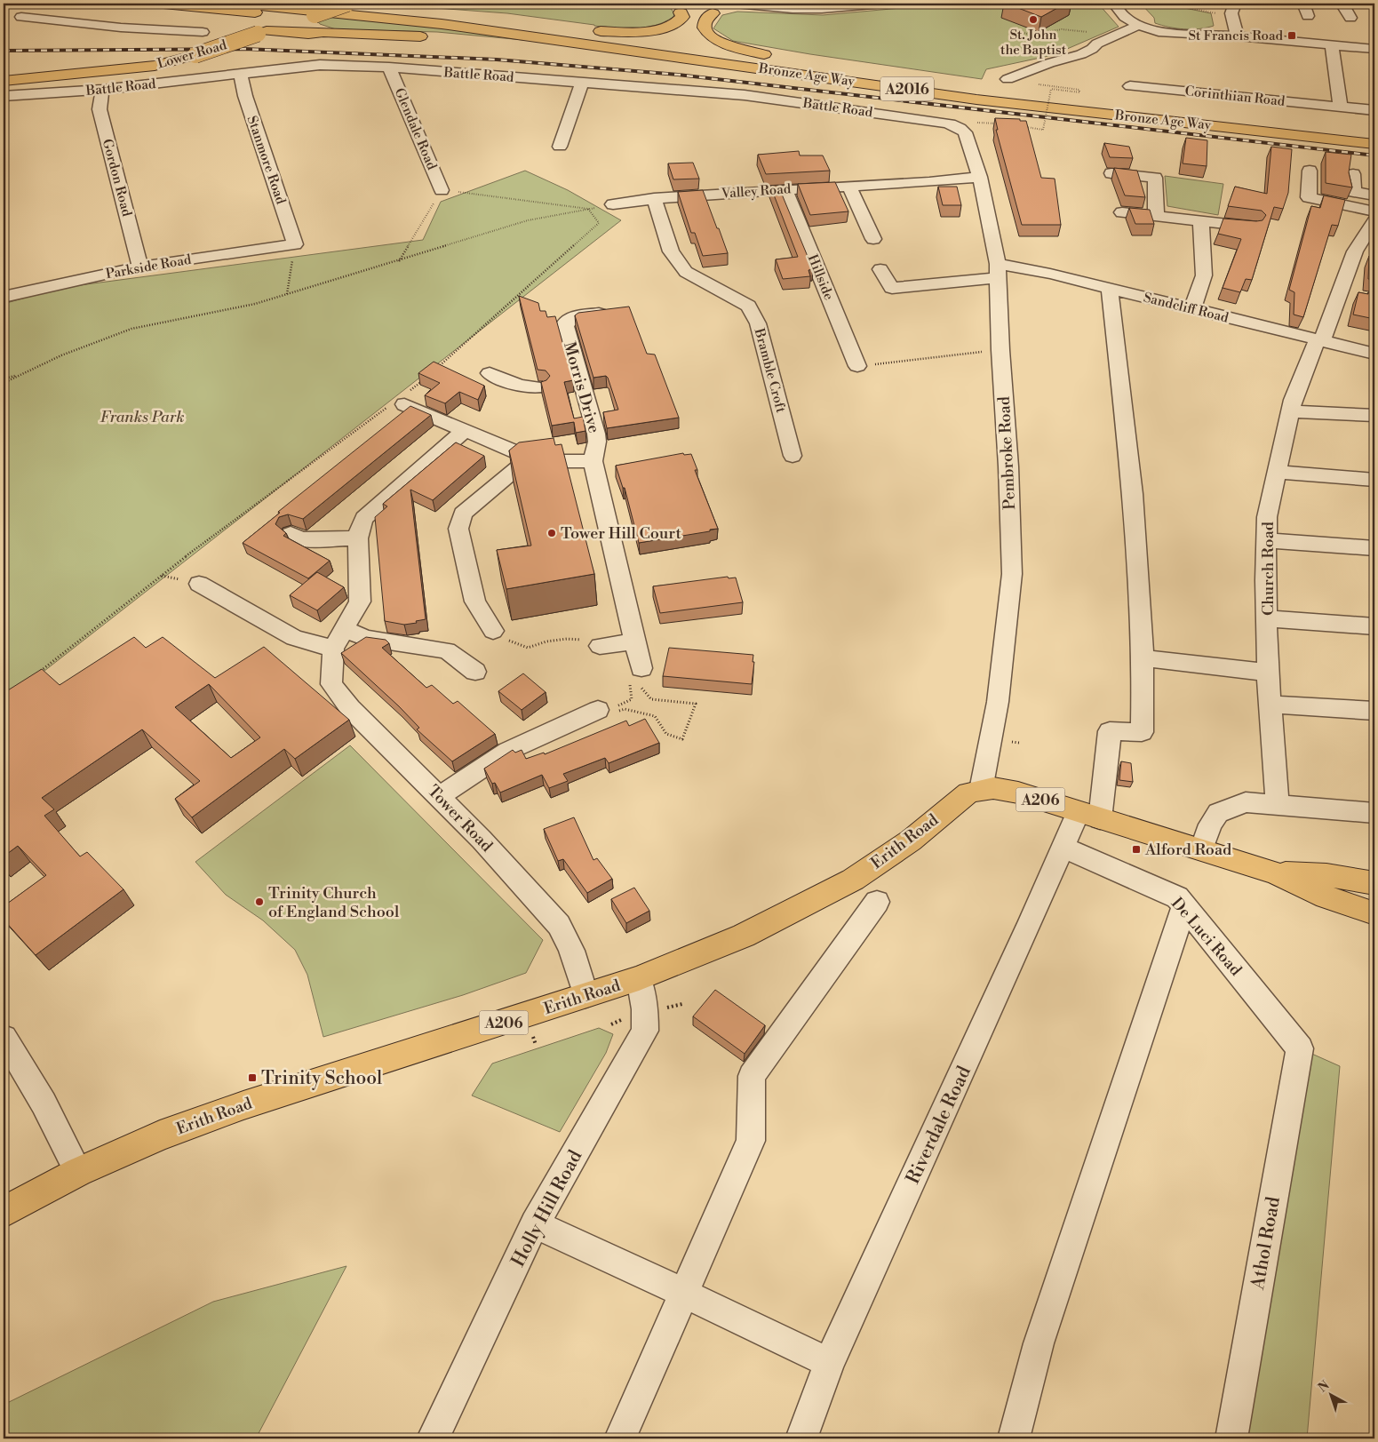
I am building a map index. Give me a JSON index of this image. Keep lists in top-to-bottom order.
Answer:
{
  "streets": {
    "main road": [
      "Lower Road",
      "Bronze Age Way",
      "A2016",
      "A206",
      "Erith Road"
    ],
    "street": [
      "Battle Road",
      "Corinthian Road",
      "Glendale Road",
      "Stanmore Road",
      "Gordon Road",
      "Valley Road",
      "Parkside Road",
      "Hillside",
      "Sandcliff Road",
      "Bramble Croft",
      "Morris Drive",
      "Pembroke Road",
      "Church Road",
      "Tower Road",
      "De Luci Road",
      "Riverdale Road",
      "Holly Hill Road",
      "Athol Road"
    ]
  },
  "crossings": [
    ["Battle Road", "Glendale Road"],
    ["Battle Road", "Stanmore Road"],
    ["Battle Road", "Gordon Road"],
    ["Battle Road", "Pembroke Road"],
    ["Stanmore Road", "Parkside Road"],
    ["Gordon Road", "Parkside Road"],
    ["Valley Road", "Hillside"],
    ["Valley Road", "Bramble Croft"],
    ["Valley Road", "Pembroke Road"],
    ["Sandcliff Road", "Pembroke Road"],
    ["Sandcliff Road", "Church Road"],
    ["Pembroke Road", "A206"],
    ["Pembroke Road", "Erith Road"],
    ["A206", "Erith Road"],
    ["A206", "Riverdale Road"],
    ["Tower Road", "Erith Road"],
    ["Erith Road", "Holly Hill Road"],
    ["De Luci Road", "Riverdale Road"],
    ["De Luci Road", "Athol Road"]
  ],
  "parks": ["Franks Park"],
  "places": {
    "other": ["St. John the Baptist", "Tower Hill Court", "Trinity Church of England School"],
    "transit": ["St Francis Road", "Alford Road", "Trinity School"]
  },
  "north": "top left"
}
